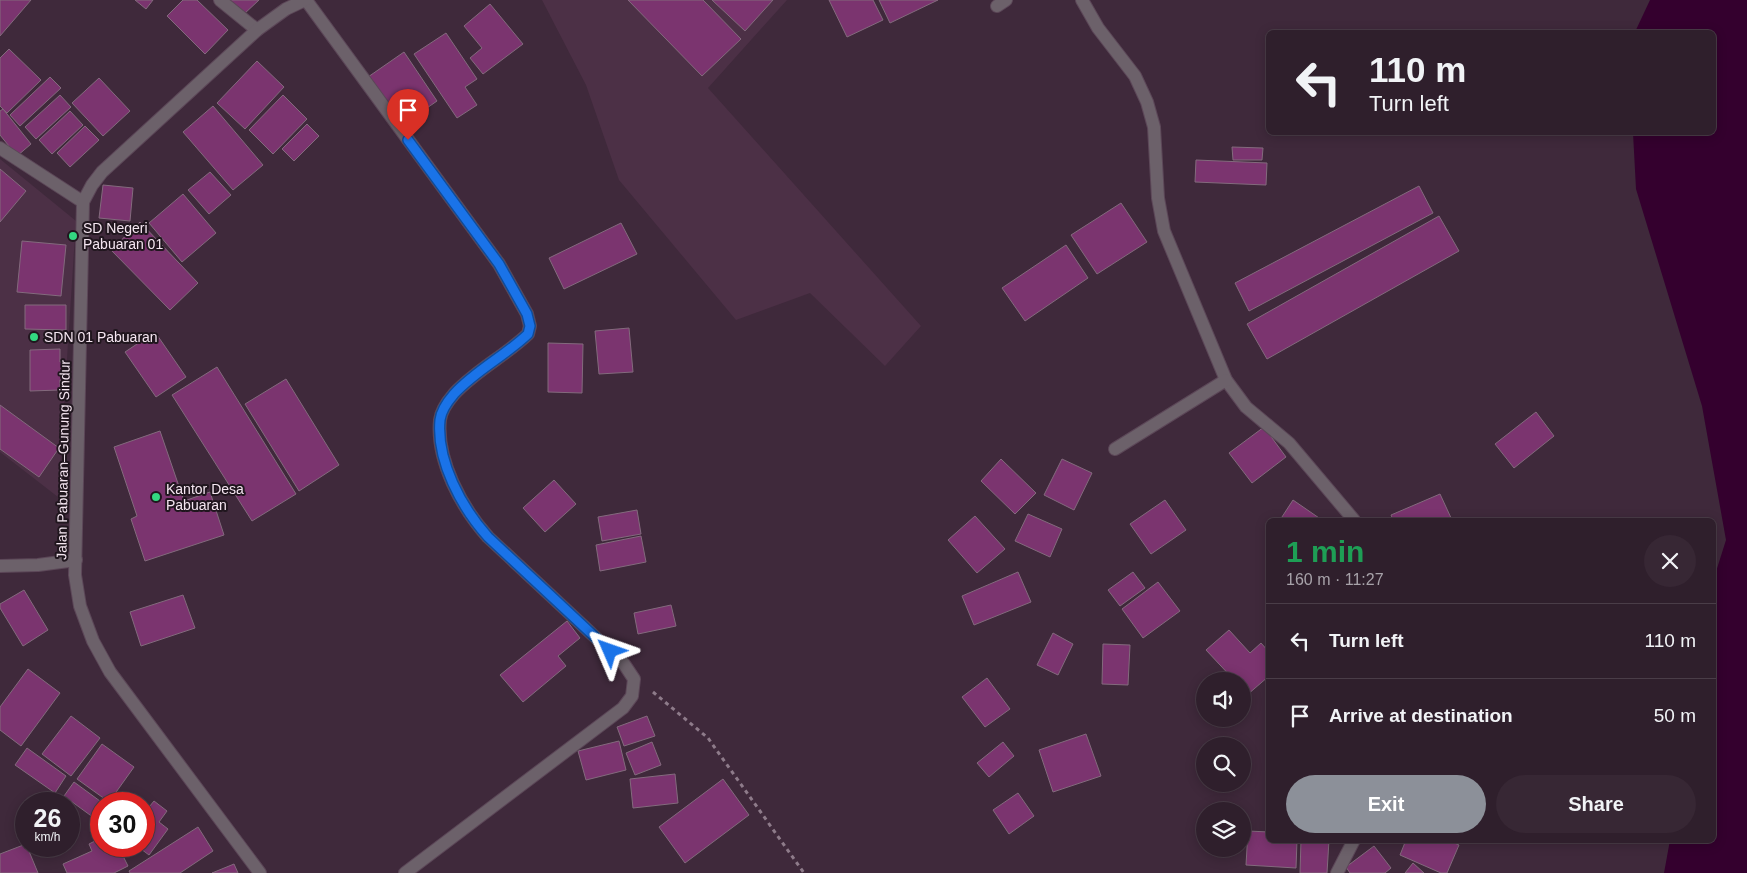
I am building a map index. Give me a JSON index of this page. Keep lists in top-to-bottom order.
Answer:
{
  "streets": {
    "street": ["Jalan Pabuaran–Gunung Sindur"]
  },
  "places": ["SD Negeri Pabuaran 01", "SDN 01 Pabuaran", "Kantor Desa Pabuaran"],
  "page": {
    "turn": ["110 m", "Turn left"],
    "heading": ["1 min", "160 m · 11:27"],
    "list": [
      {
        "name": "Turn left",
        "value": "110 m"
      },
      {
        "name": "Arrive at destination",
        "value": "50 m"
      }
    ],
    "buttons": ["Exit", "Share"],
    "speed": "26 km/h",
    "limit": "30"
  }
}
